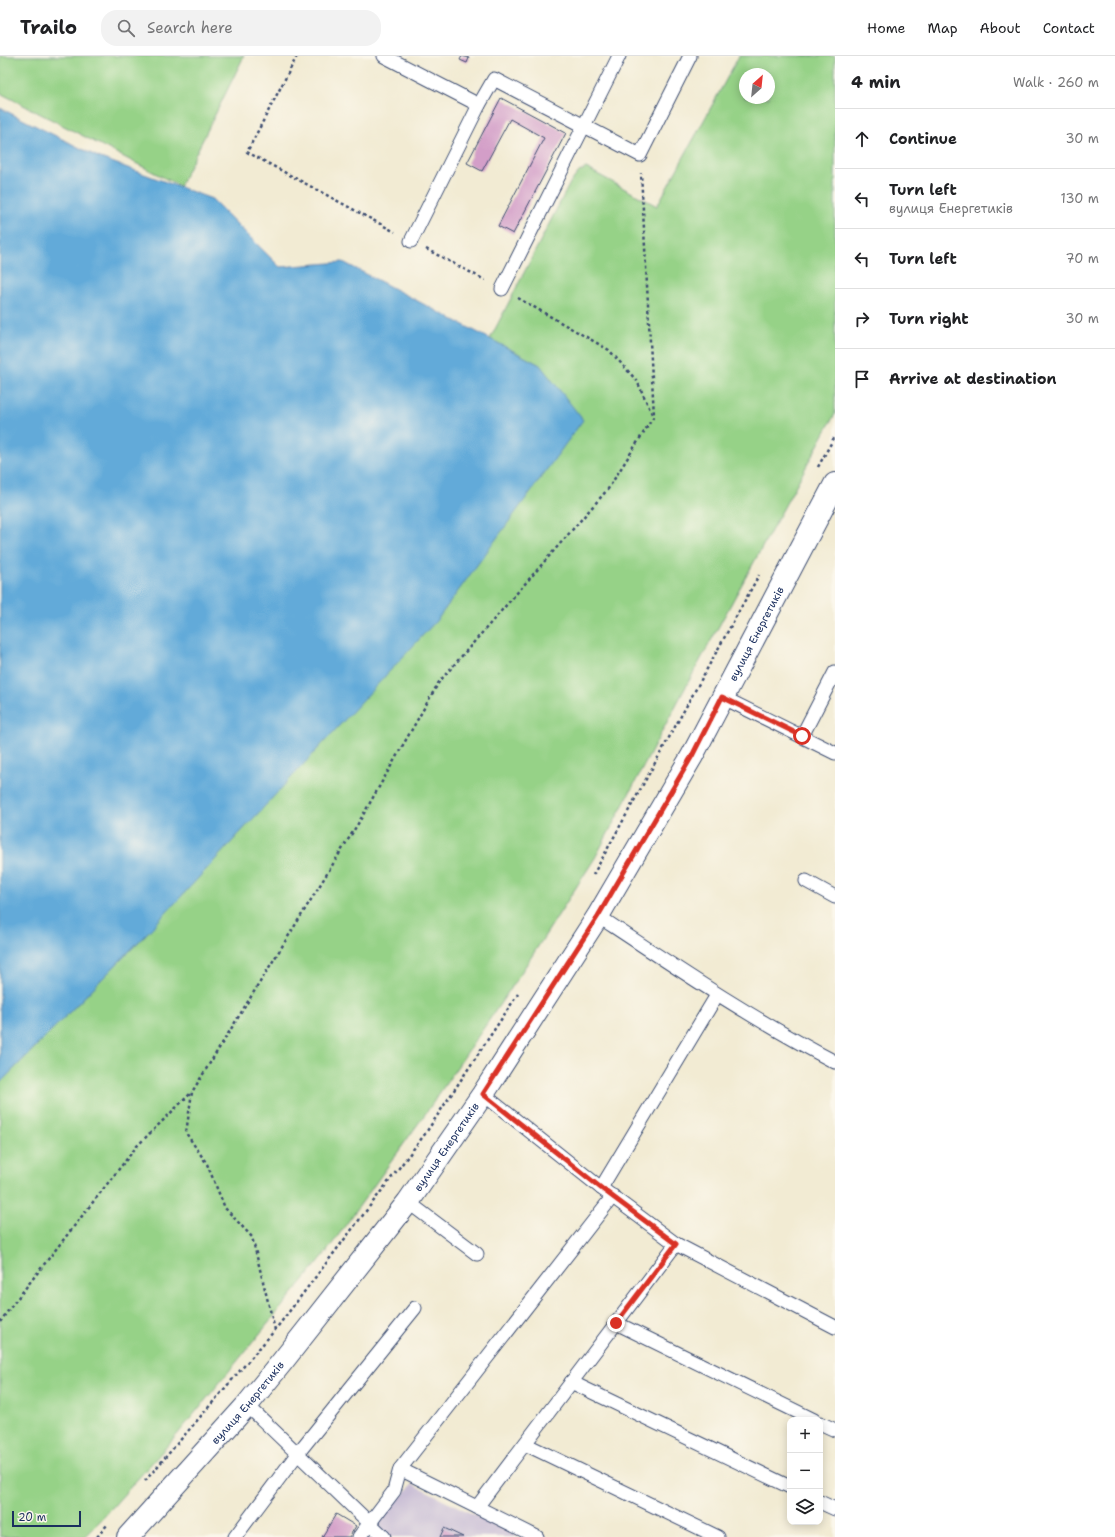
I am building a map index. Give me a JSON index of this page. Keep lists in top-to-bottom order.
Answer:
{
  "streets": {
    "main road": ["вулиця Енергетиків"]
  },
  "scale_bar": "20 m",
  "north": "top right",
  "page": {
    "header": "Trailo",
    "search": "Search here",
    "nav": [
      "Home",
      "Map",
      "About",
      "Contact"
    ],
    "heading": ["4 min", "Walk · 260 m"],
    "list": [
      ["Continue", "30 m"],
      ["Turn left", "вулиця Енергетиків", "130 m"],
      ["Turn left", "70 m"],
      ["Turn right", "30 m"],
      "Arrive at destination"
    ],
    "map_buttons": ["+", "−"],
    "scale": "20 m"
  }
}
